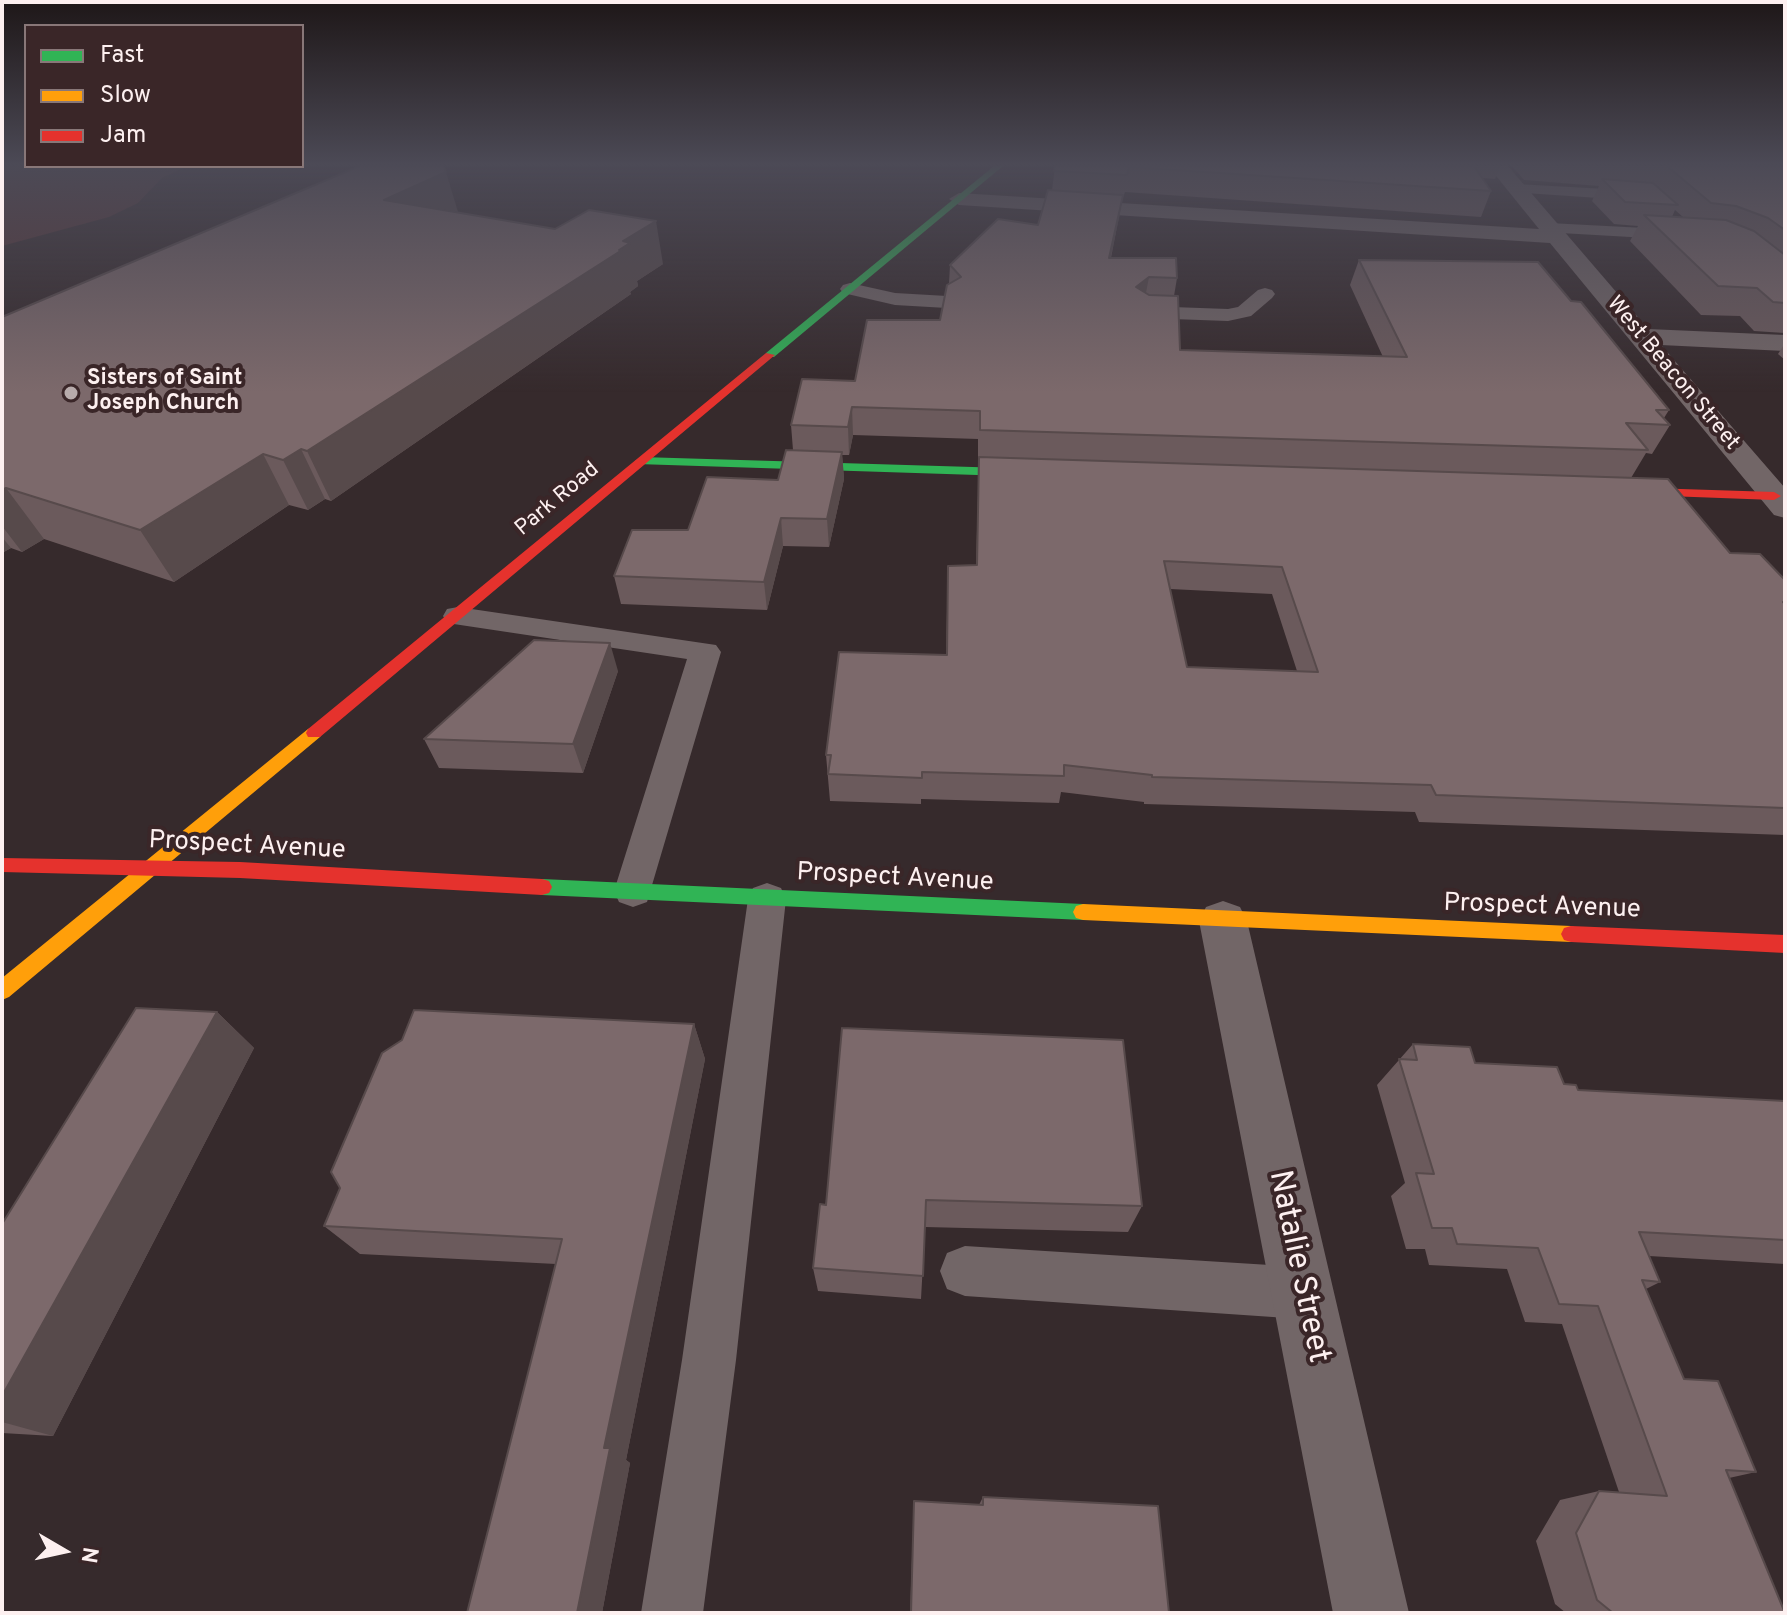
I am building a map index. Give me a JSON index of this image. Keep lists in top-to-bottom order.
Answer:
{
  "streets": {
    "main road": ["Park Road", "Prospect Avenue"],
    "street": ["West Beacon Street", "Natalie Street"]
  },
  "crossings": [
    ["Park Road", "Prospect Avenue"],
    ["Prospect Avenue", "Natalie Street"]
  ],
  "places": ["Sisters of Saint Joseph Church"],
  "legend": ["Fast", "Slow", "Jam"],
  "north": "right"
}
